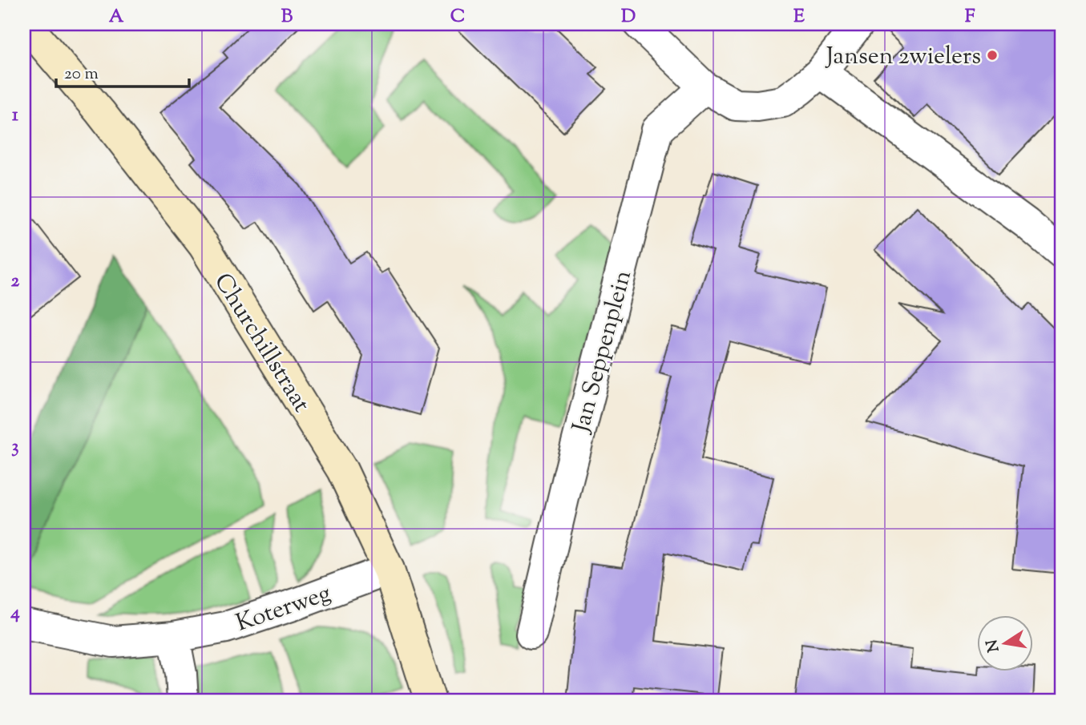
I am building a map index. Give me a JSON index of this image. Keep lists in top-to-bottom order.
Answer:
{
  "streets": {
    "street": ["Churchillstraat", "Jan Seppenplein", "Koterweg"]
  },
  "crossings": [
    ["Churchillstraat", "Koterweg"]
  ],
  "places": ["Jansen 2wielers"],
  "scale_bar": "20 m",
  "north": "left",
  "grid": {
    "columns": [
      "A",
      "B",
      "C",
      "D",
      "E",
      "F"
    ],
    "rows": [
      "1",
      "2",
      "3",
      "4"
    ]
  }
}
